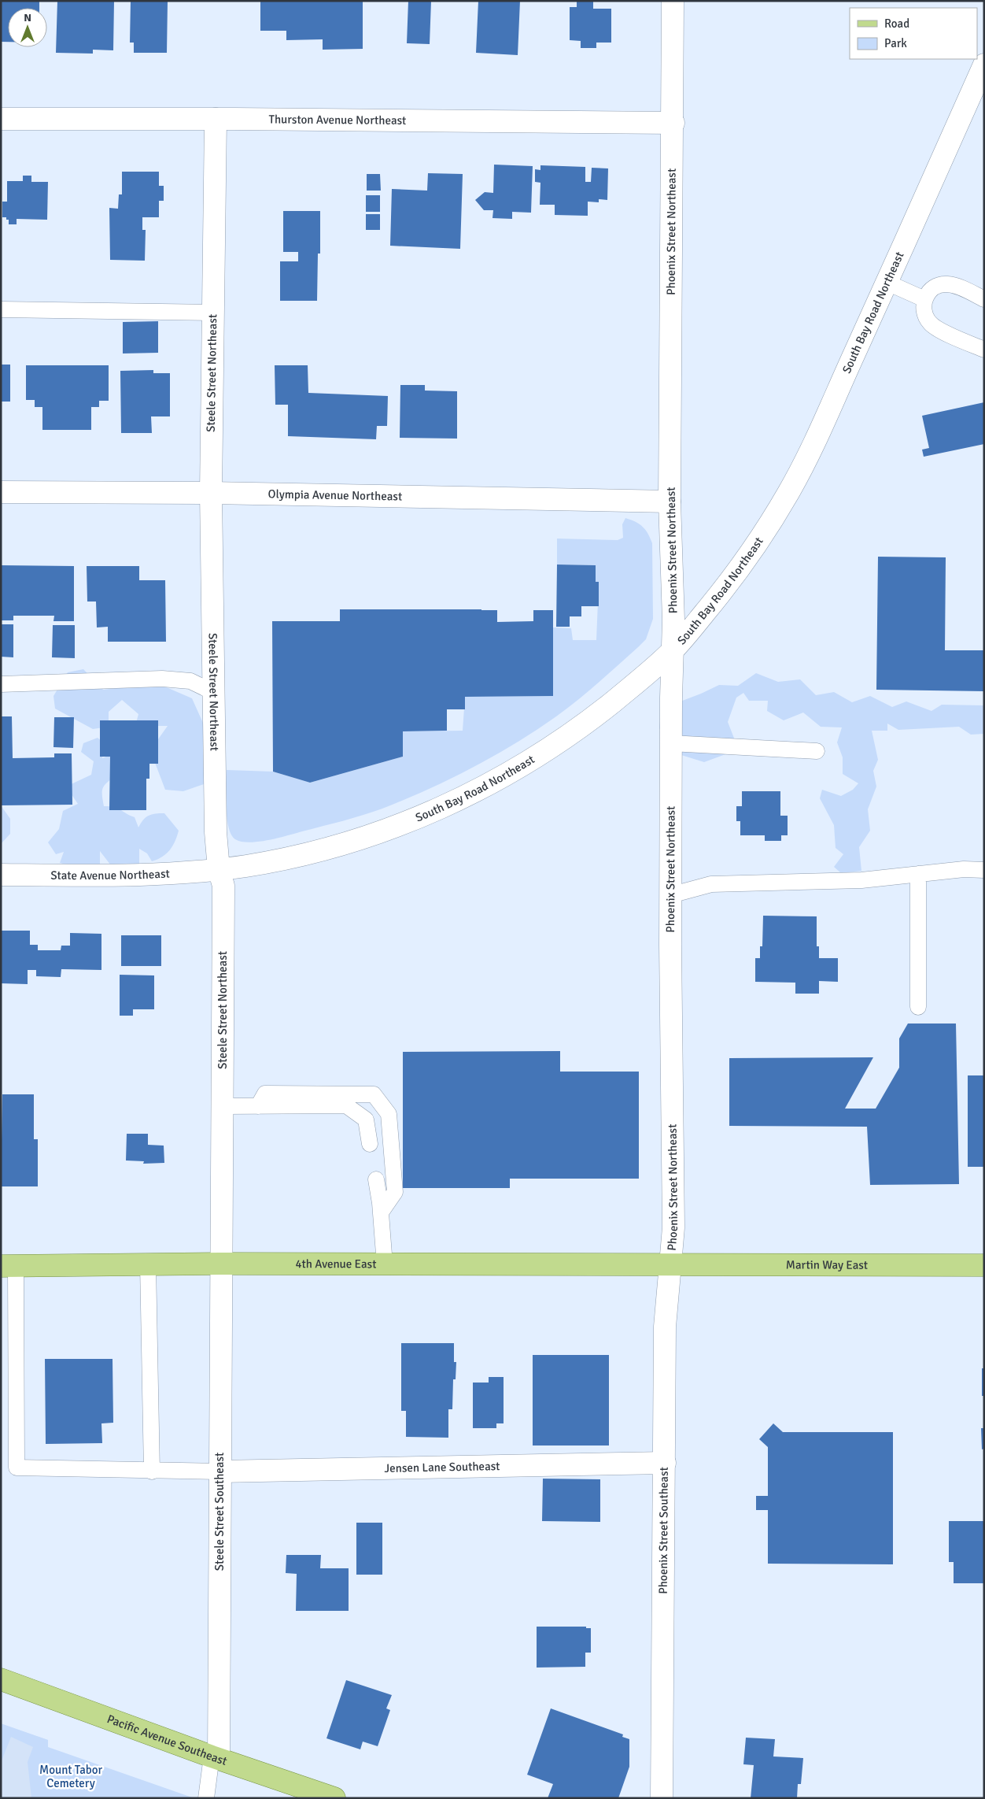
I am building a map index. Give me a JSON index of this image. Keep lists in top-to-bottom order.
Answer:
{
  "streets": {
    "main road": ["4th Avenue East", "Martin Way East", "Pacific Avenue Southeast"],
    "street": [
      "Thurston Avenue Northeast",
      "Phoenix Street Northeast",
      "South Bay Road Northeast",
      "Steele Street Northeast",
      "Olympia Avenue Northeast",
      "State Avenue Northeast",
      "Jensen Lane Southeast",
      "Steele Street Southeast",
      "Phoenix Street Southeast"
    ]
  },
  "crossings": [
    ["Thurston Avenue Northeast", "Phoenix Street Northeast"],
    ["Thurston Avenue Northeast", "Steele Street Northeast"],
    ["Phoenix Street Northeast", "South Bay Road Northeast"],
    ["Phoenix Street Northeast", "Olympia Avenue Northeast"],
    ["Phoenix Street Northeast", "4th Avenue East"],
    ["Phoenix Street Northeast", "Martin Way East"],
    ["Phoenix Street Northeast", "Phoenix Street Southeast"],
    ["South Bay Road Northeast", "Steele Street Northeast"],
    ["South Bay Road Northeast", "State Avenue Northeast"],
    ["Steele Street Northeast", "Olympia Avenue Northeast"],
    ["Steele Street Northeast", "State Avenue Northeast"],
    ["Steele Street Northeast", "4th Avenue East"],
    ["Steele Street Northeast", "Steele Street Southeast"],
    ["4th Avenue East", "Martin Way East"],
    ["4th Avenue East", "Steele Street Southeast"],
    ["4th Avenue East", "Phoenix Street Southeast"],
    ["Martin Way East", "Phoenix Street Southeast"],
    ["Jensen Lane Southeast", "Steele Street Southeast"],
    ["Jensen Lane Southeast", "Phoenix Street Southeast"],
    ["Steele Street Southeast", "Pacific Avenue Southeast"]
  ],
  "parks": ["Mount Tabor Cemetery"],
  "legend": ["Road", "Park"],
  "north": "top"
}
